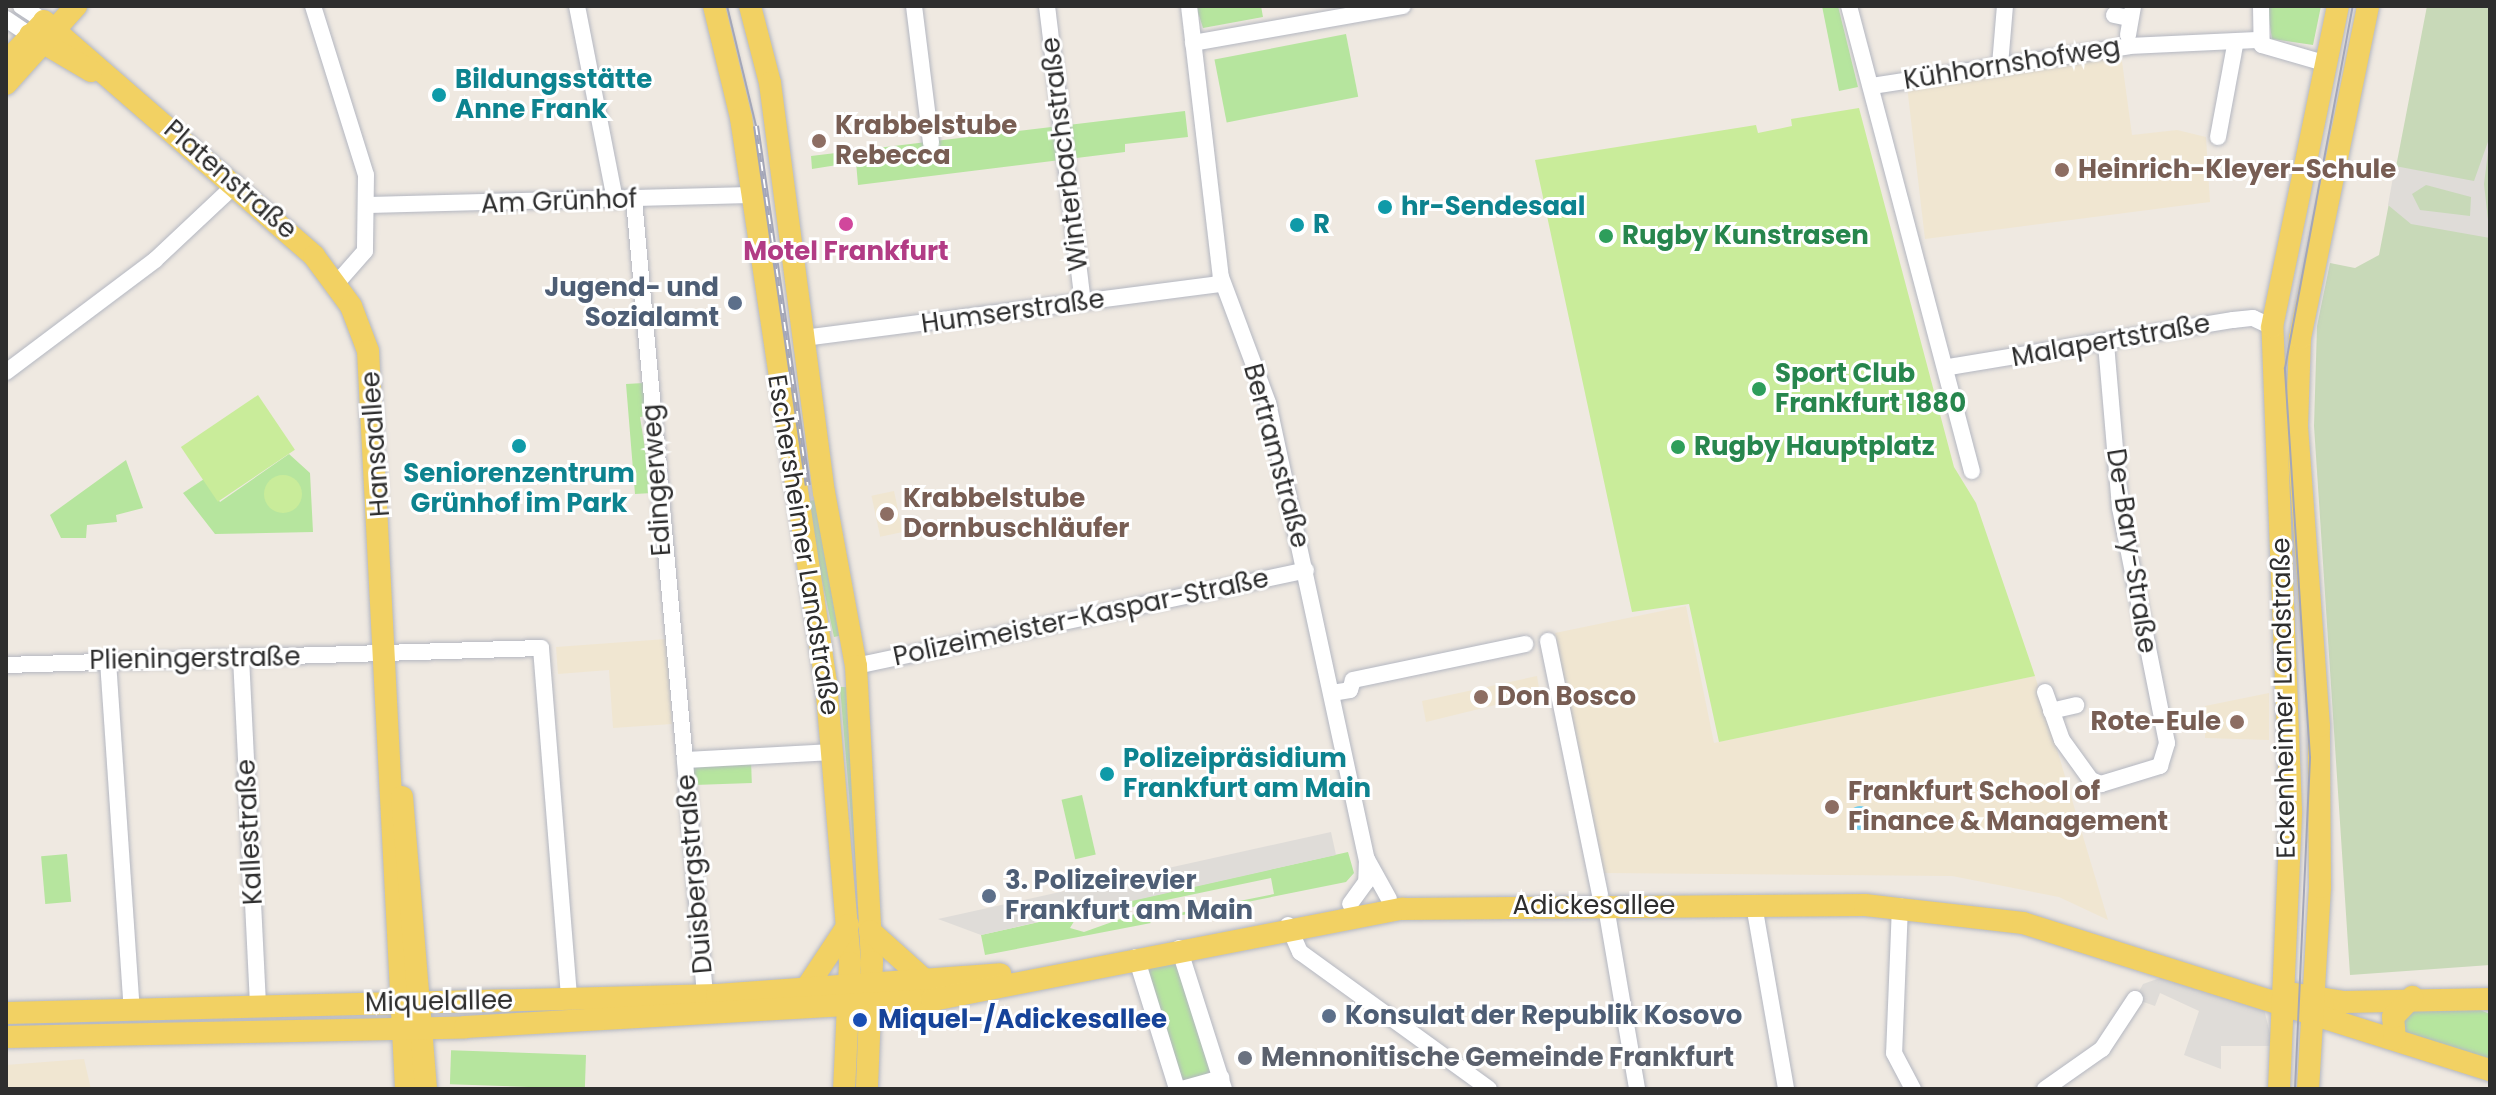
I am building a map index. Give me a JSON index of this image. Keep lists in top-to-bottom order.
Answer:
{
  "streets": {
    "main road": [
      "Platenstraße",
      "Hansaallee",
      "Eschersheimer Landstraße",
      "Eckenheimer Landstraße",
      "Adickesallee",
      "Miquelallee"
    ],
    "street": [
      "Kühhornshofweg",
      "Winterbachstraße",
      "Am Grünhof",
      "Humserstraße",
      "Malapertstraße",
      "Bertramstraße",
      "Edingerweg",
      "De-Bary-Straße",
      "Polizeimeister-Kaspar-Straße",
      "Plieningerstraße",
      "Kallestraße",
      "Duisbergstraße"
    ]
  },
  "crossings": [
    ["Winterbachstraße", "Humserstraße"],
    ["Platenstraße", "Hansaallee"],
    ["Am Grünhof", "Edingerweg"],
    ["Am Grünhof", "Eschersheimer Landstraße"],
    ["Humserstraße", "Bertramstraße"],
    ["Humserstraße", "Eschersheimer Landstraße"],
    ["Malapertstraße", "De-Bary-Straße"],
    ["Malapertstraße", "Eckenheimer Landstraße"],
    ["Hansaallee", "Plieningerstraße"],
    ["Hansaallee", "Miquelallee"],
    ["Bertramstraße", "Polizeimeister-Kaspar-Straße"],
    ["Bertramstraße", "Adickesallee"],
    ["Edingerweg", "Duisbergstraße"],
    ["Eschersheimer Landstraße", "Polizeimeister-Kaspar-Straße"],
    ["Eschersheimer Landstraße", "Duisbergstraße"],
    ["Eschersheimer Landstraße", "Adickesallee"],
    ["Eschersheimer Landstraße", "Miquelallee"],
    ["Plieningerstraße", "Kallestraße"],
    ["Plieningerstraße", "Miquelallee"],
    ["Eckenheimer Landstraße", "Adickesallee"],
    ["Kallestraße", "Miquelallee"],
    ["Duisbergstraße", "Miquelallee"],
    ["Adickesallee", "Miquelallee"]
  ],
  "places": [
    "Bildungsstätte Anne Frank",
    "Krabbelstube Rebecca",
    "Heinrich-Kleyer-Schule",
    "hr-Sendesaal",
    "Motel Frankfurt",
    "R",
    "Rugby Kunstrasen",
    "Jugend- und Sozialamt",
    "Sport Club Frankfurt 1880",
    "Seniorenzentrum Grünhof im Park",
    "Rugby Hauptplatz",
    "Krabbelstube Dornbuschläufer",
    "Don Bosco",
    "Rote-Eule",
    "Polizeipräsidium Frankfurt am Main",
    "Frankfurt School of Finance & Management",
    "3. Polizeirevier Frankfurt am Main",
    "Konsulat der Republik Kosovo",
    "Miquel-/Adickesallee",
    "Mennonitische Gemeinde Frankfurt"
  ]
}
